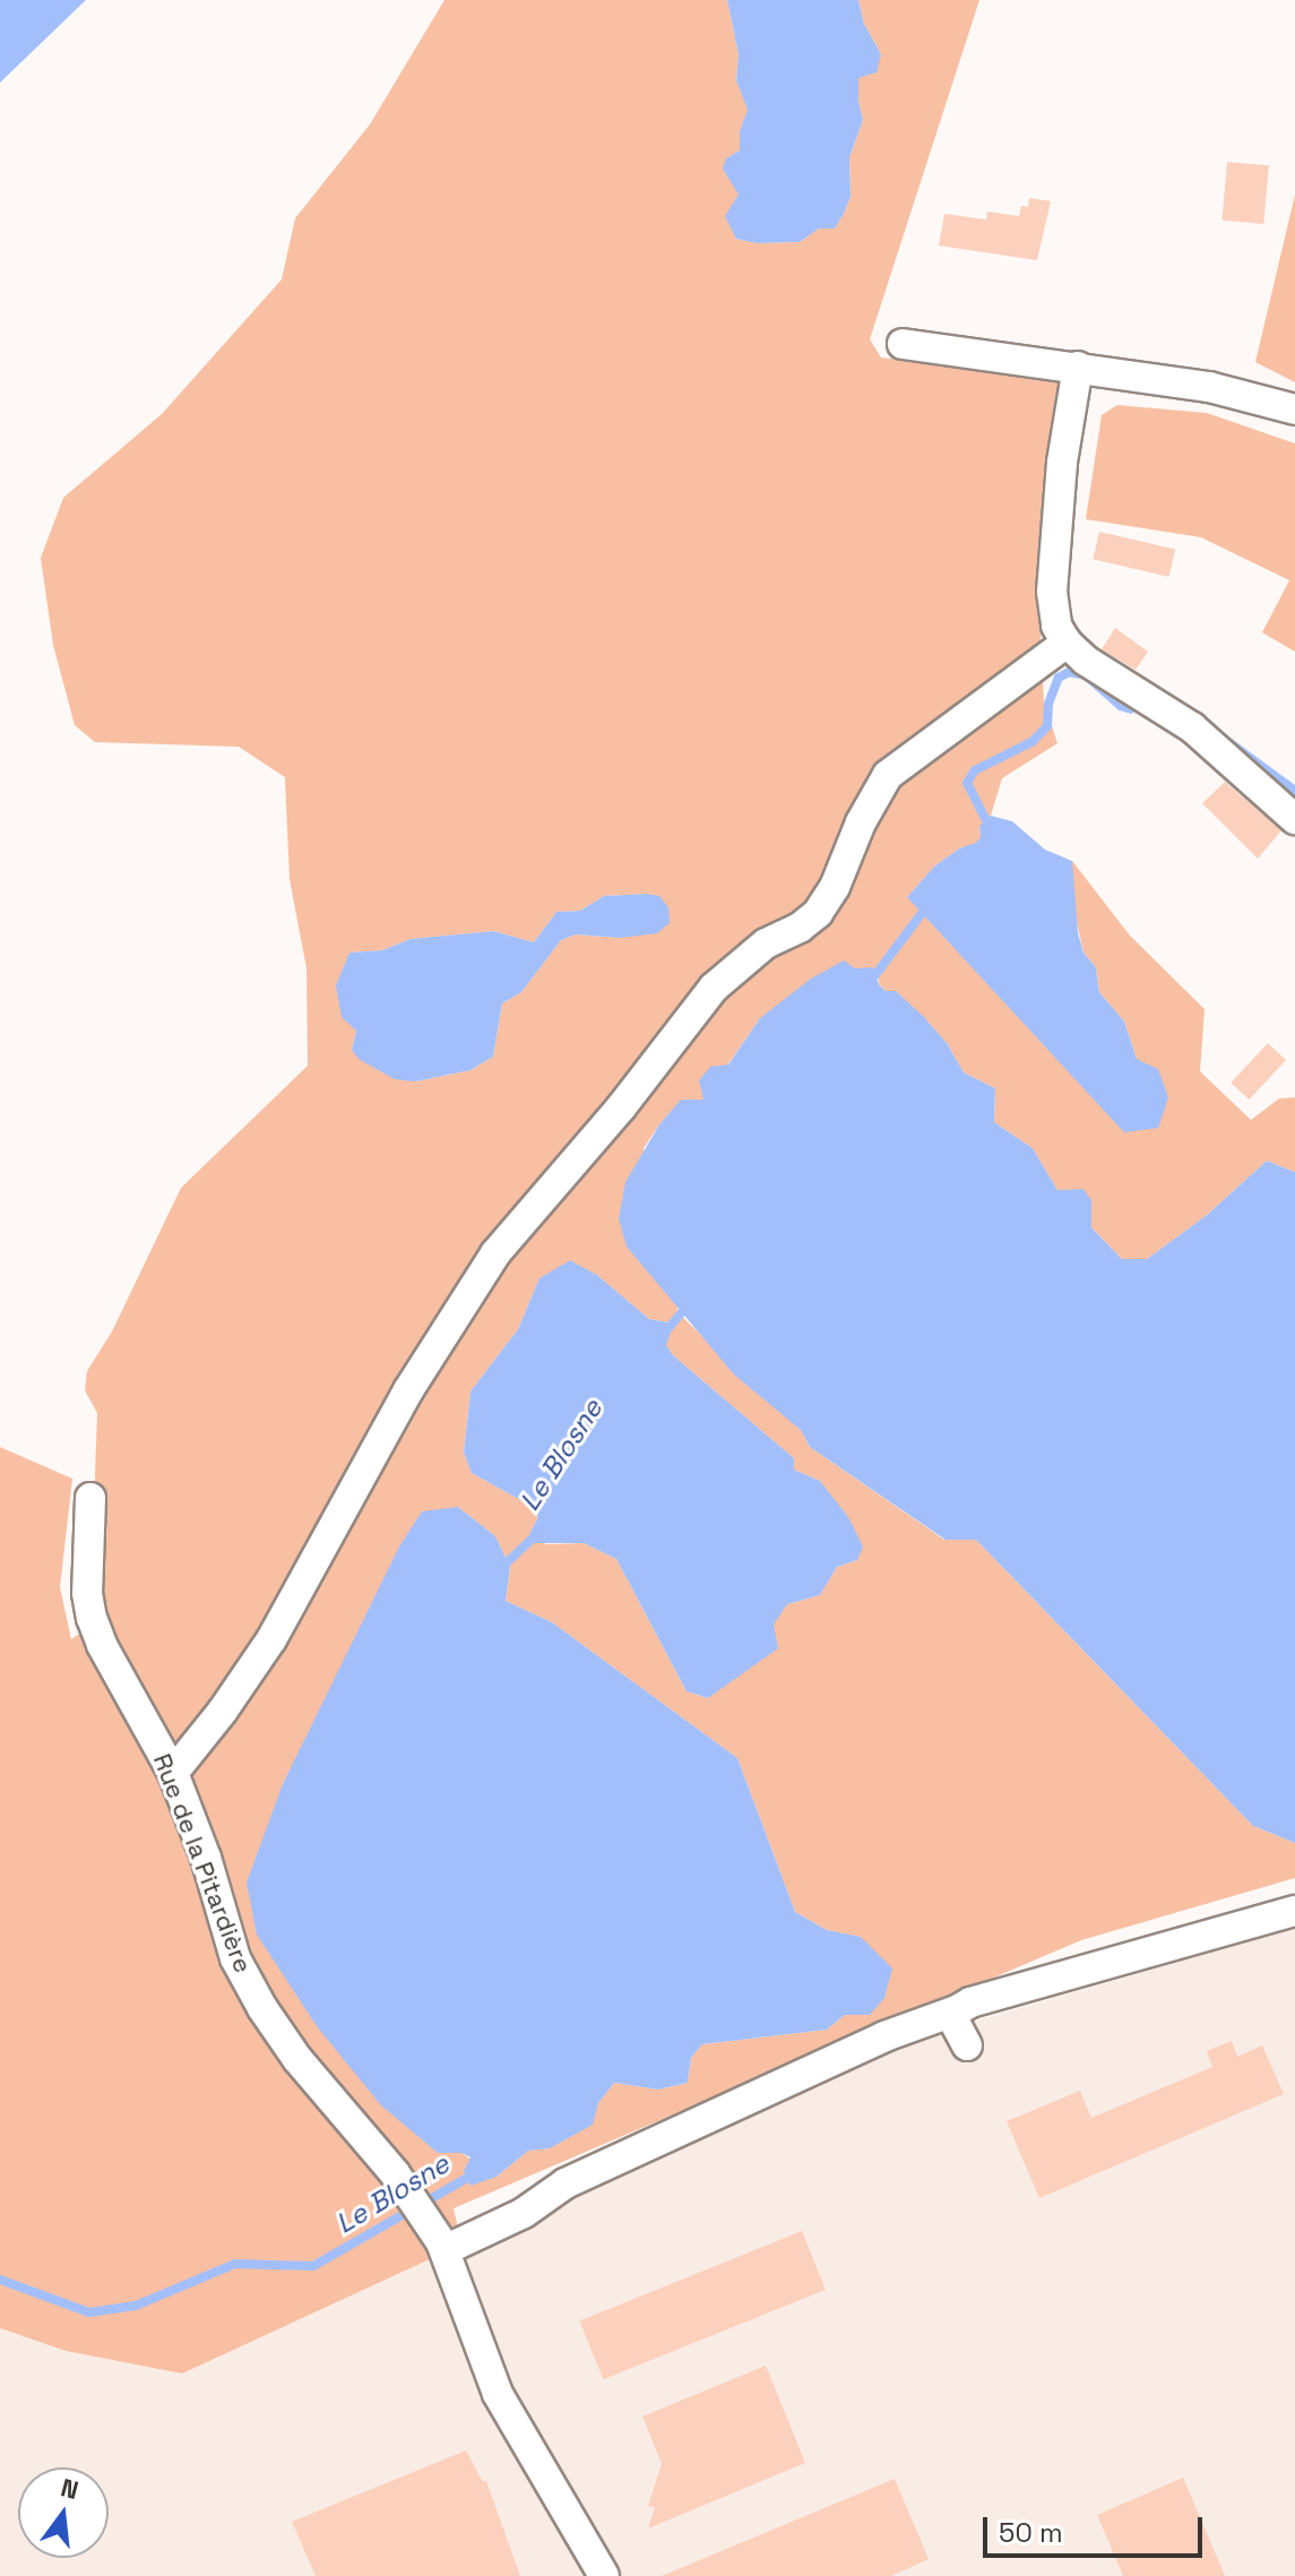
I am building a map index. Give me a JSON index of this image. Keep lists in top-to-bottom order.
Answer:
{
  "streets": {
    "street": ["Rue de la Pitardière"]
  },
  "water": ["Le Blosne"],
  "scale_bar": "50 m",
  "north": "top"
}
